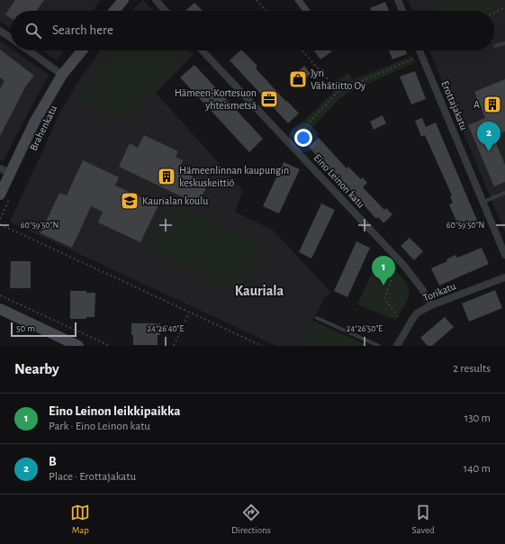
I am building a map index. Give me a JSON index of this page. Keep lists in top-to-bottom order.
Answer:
{
  "streets": {
    "main road": ["Brahenkatu"],
    "street": ["Erottajakatu", "Eino Leinon katu", "Torikatu"]
  },
  "crossings": [
    ["Eino Leinon katu", "Torikatu"]
  ],
  "districts": ["Kauriala"],
  "places": {
    "shop": ["Jyri Vähätiitto Oy"],
    "office": ["Hämeen-Kortesuon yhteismetsä"],
    "building": ["A", "Hämeenlinnan kaupungin keskuskeittiö"],
    "school or university": ["Kaurialan koulu"]
  },
  "scale_bar": "50 m",
  "page": {
    "search": "Search here",
    "pins": ["2", "1"],
    "scale": "50 m",
    "heading": ["Nearby", "2 results"],
    "list": [
      {
        "mark": "1",
        "name": "Eino Leinon leikkipaikka",
        "note": "Park · Eino Leinon katu",
        "value": "130 m"
      },
      {
        "mark": "2",
        "name": "B",
        "note": "Place · Erottajakatu",
        "value": "140 m"
      }
    ],
    "nav": ["Map", "Directions", "Saved"]
  },
  "coordinates": ["60°59'50\"N", "24°26'40\"E", "24°26'50\"E"]
}
